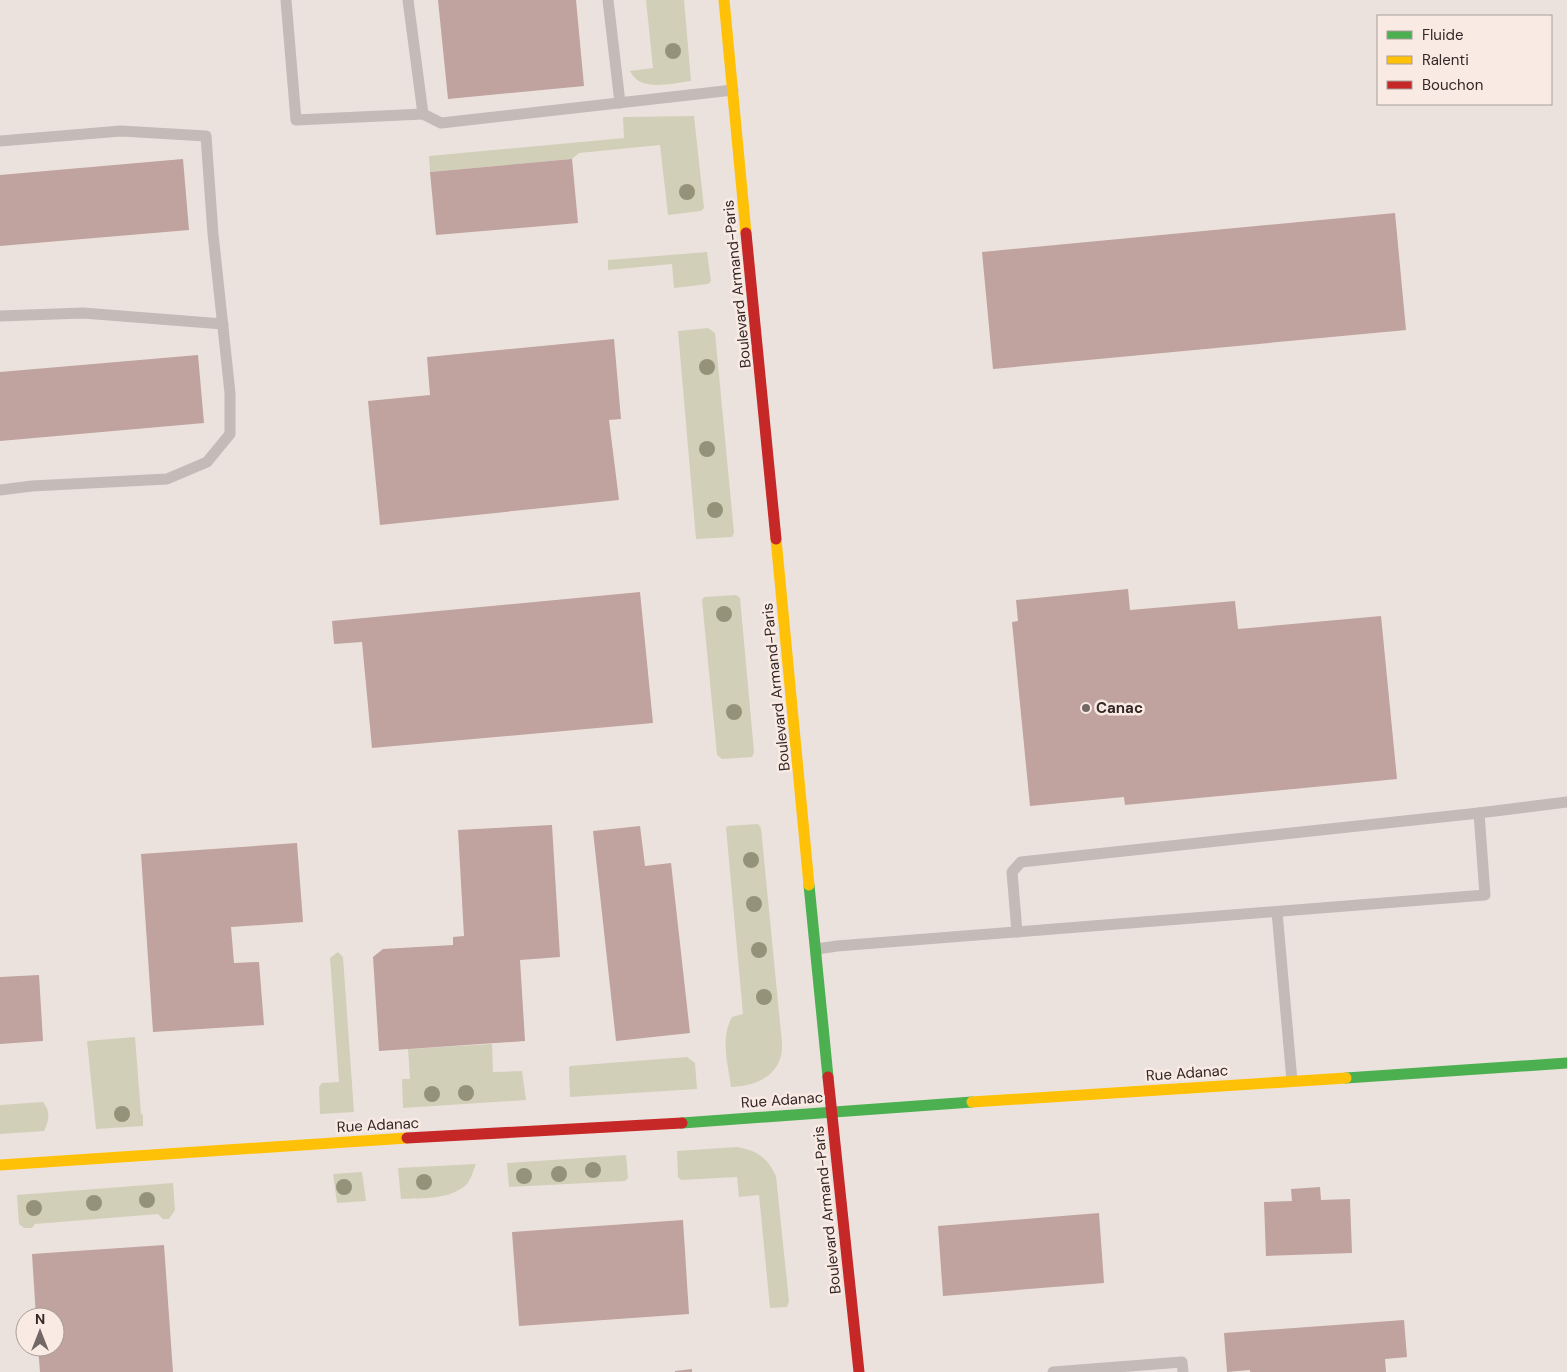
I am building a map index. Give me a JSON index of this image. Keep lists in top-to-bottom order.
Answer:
{
  "streets": {
    "street": ["Boulevard Armand-Paris", "Rue Adanac"]
  },
  "crossings": [
    ["Boulevard Armand-Paris", "Rue Adanac"]
  ],
  "places": ["Canac"],
  "legend": ["Fluide", "Ralenti", "Bouchon"],
  "north": "top"
}
